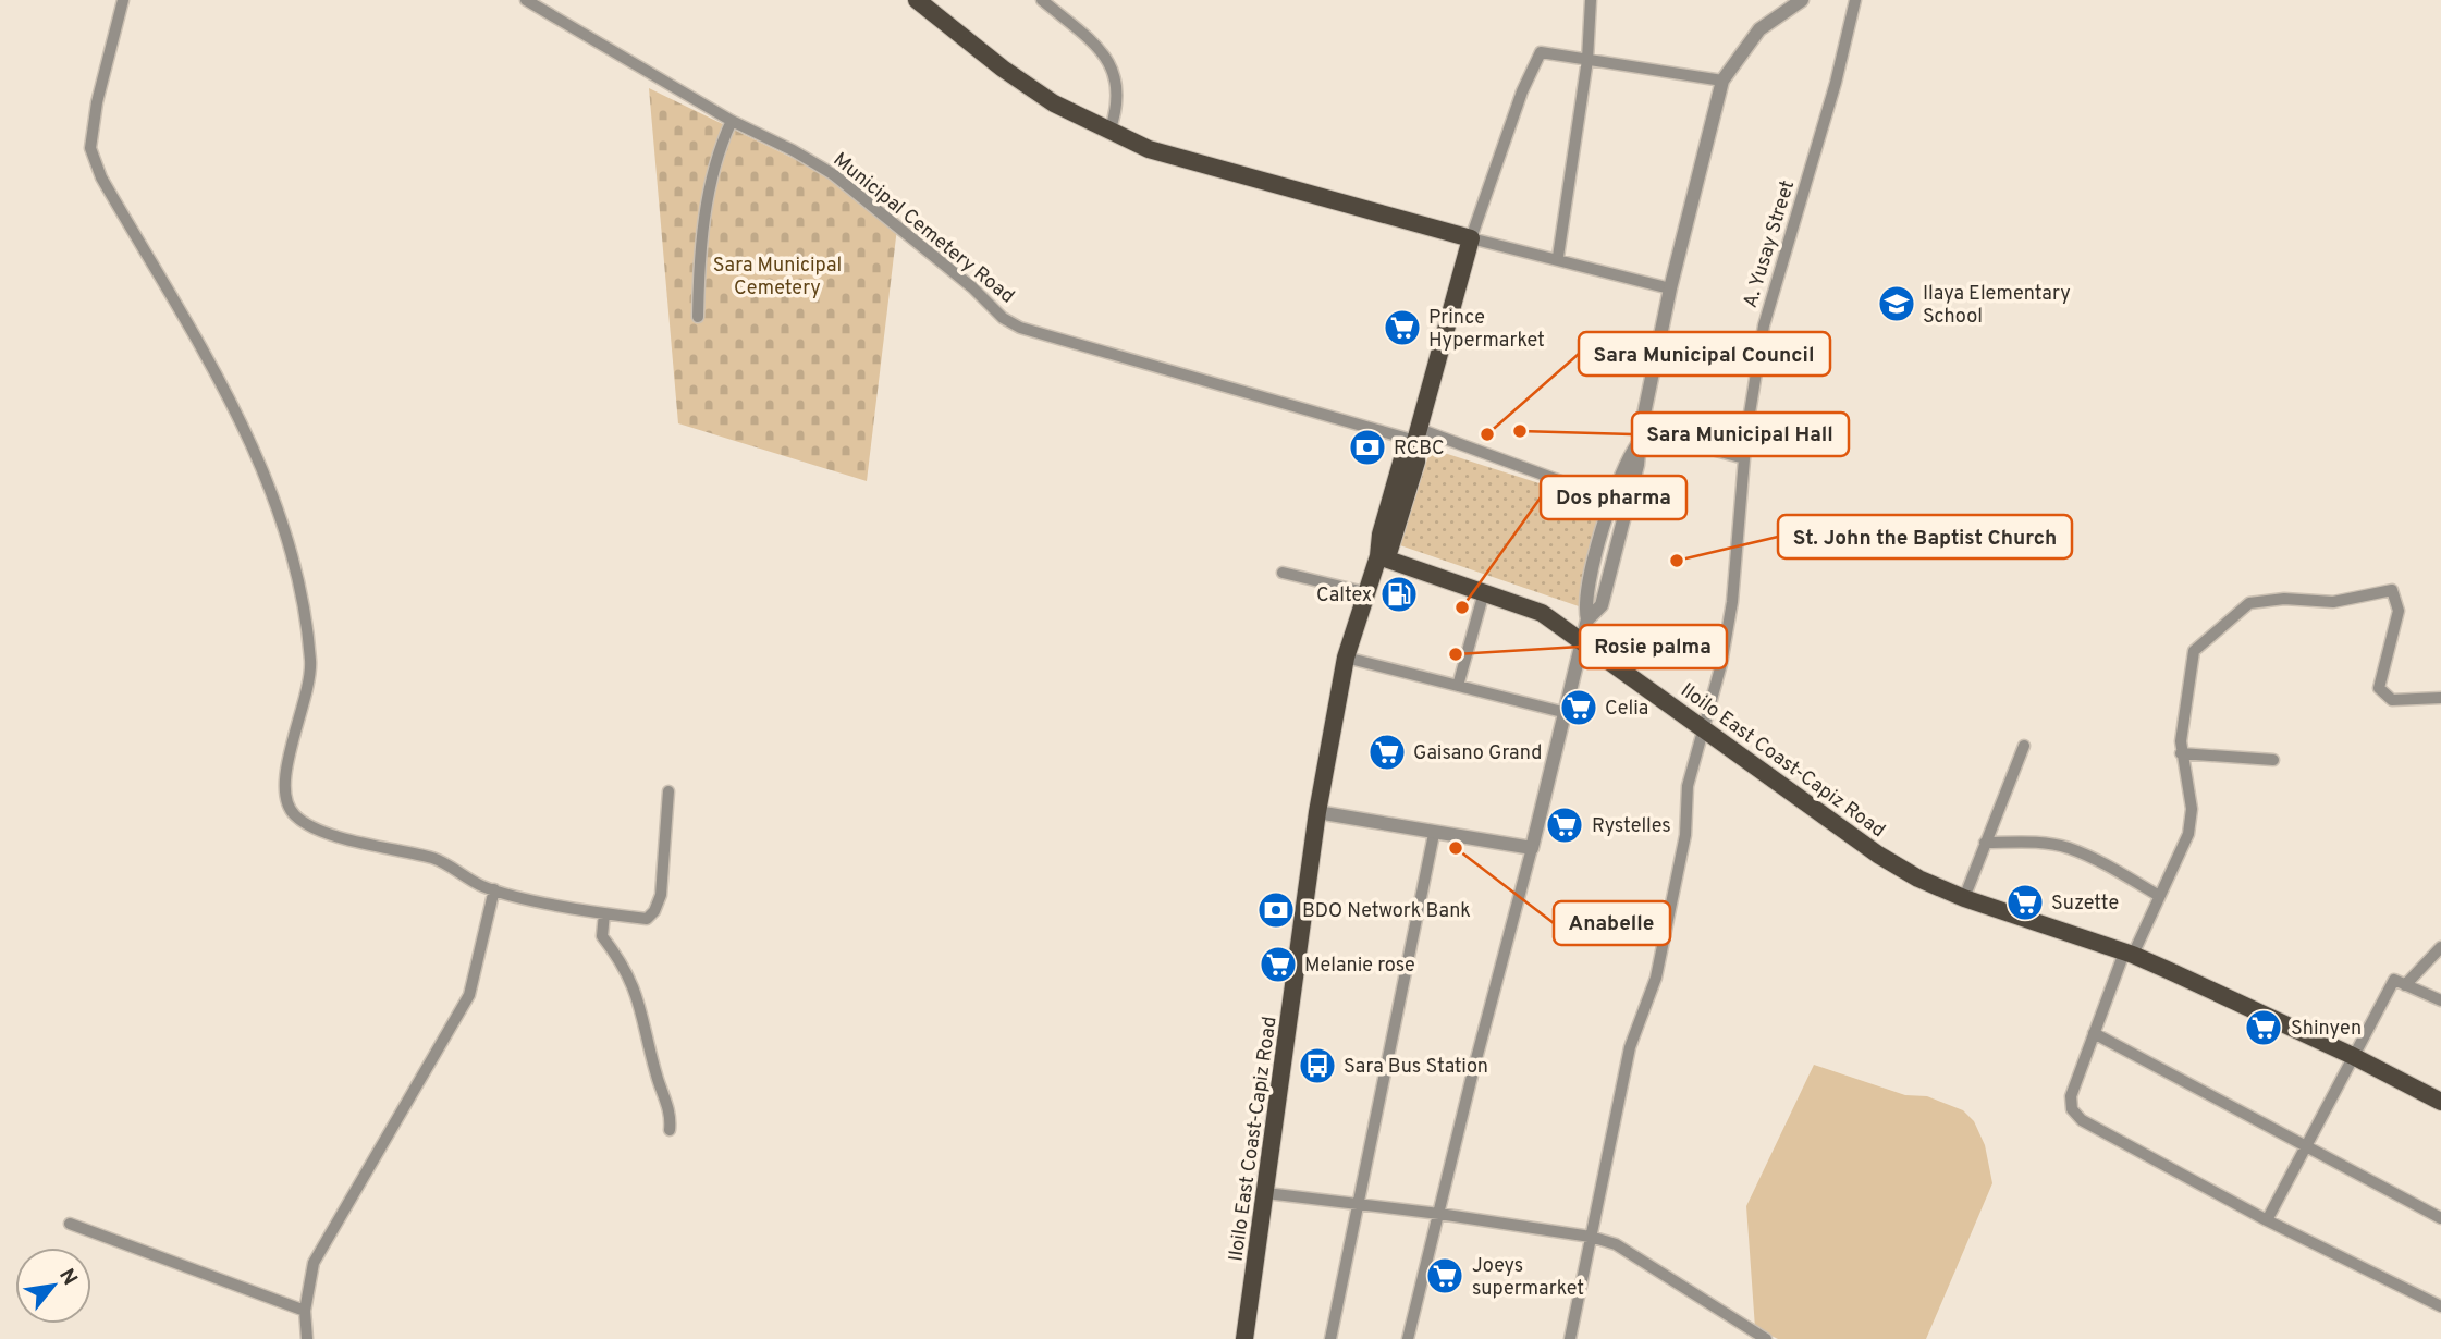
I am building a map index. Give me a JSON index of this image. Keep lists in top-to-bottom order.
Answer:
{
  "streets": {
    "main road": ["Iloilo East Coast-Capiz Road"],
    "street": ["Municipal Cemetery Road", "A. Yusay Street"]
  },
  "crossings": [
    ["A. Yusay Street", "Iloilo East Coast-Capiz Road"]
  ],
  "parks": ["Sara Municipal Cemetery"],
  "places": {
    "school or university": ["Ilaya Elementary School"],
    "supermarket": [
      "Prince Hypermarket",
      "Celia",
      "Gaisano Grand",
      "Rystelles",
      "Suzette",
      "Melanie rose",
      "Shinyen",
      "Joeys supermarket"
    ],
    "other": [
      "Sara Municipal Hall",
      "Sara Municipal Council",
      "St. John the Baptist Church",
      "Dos pharma",
      "Rosie palma",
      "Anabelle"
    ],
    "bank": ["RCBC", "BDO Network Bank"],
    "fuel station": ["Caltex"],
    "bus stop": ["Sara Bus Station"]
  },
  "north": "top right"
}
